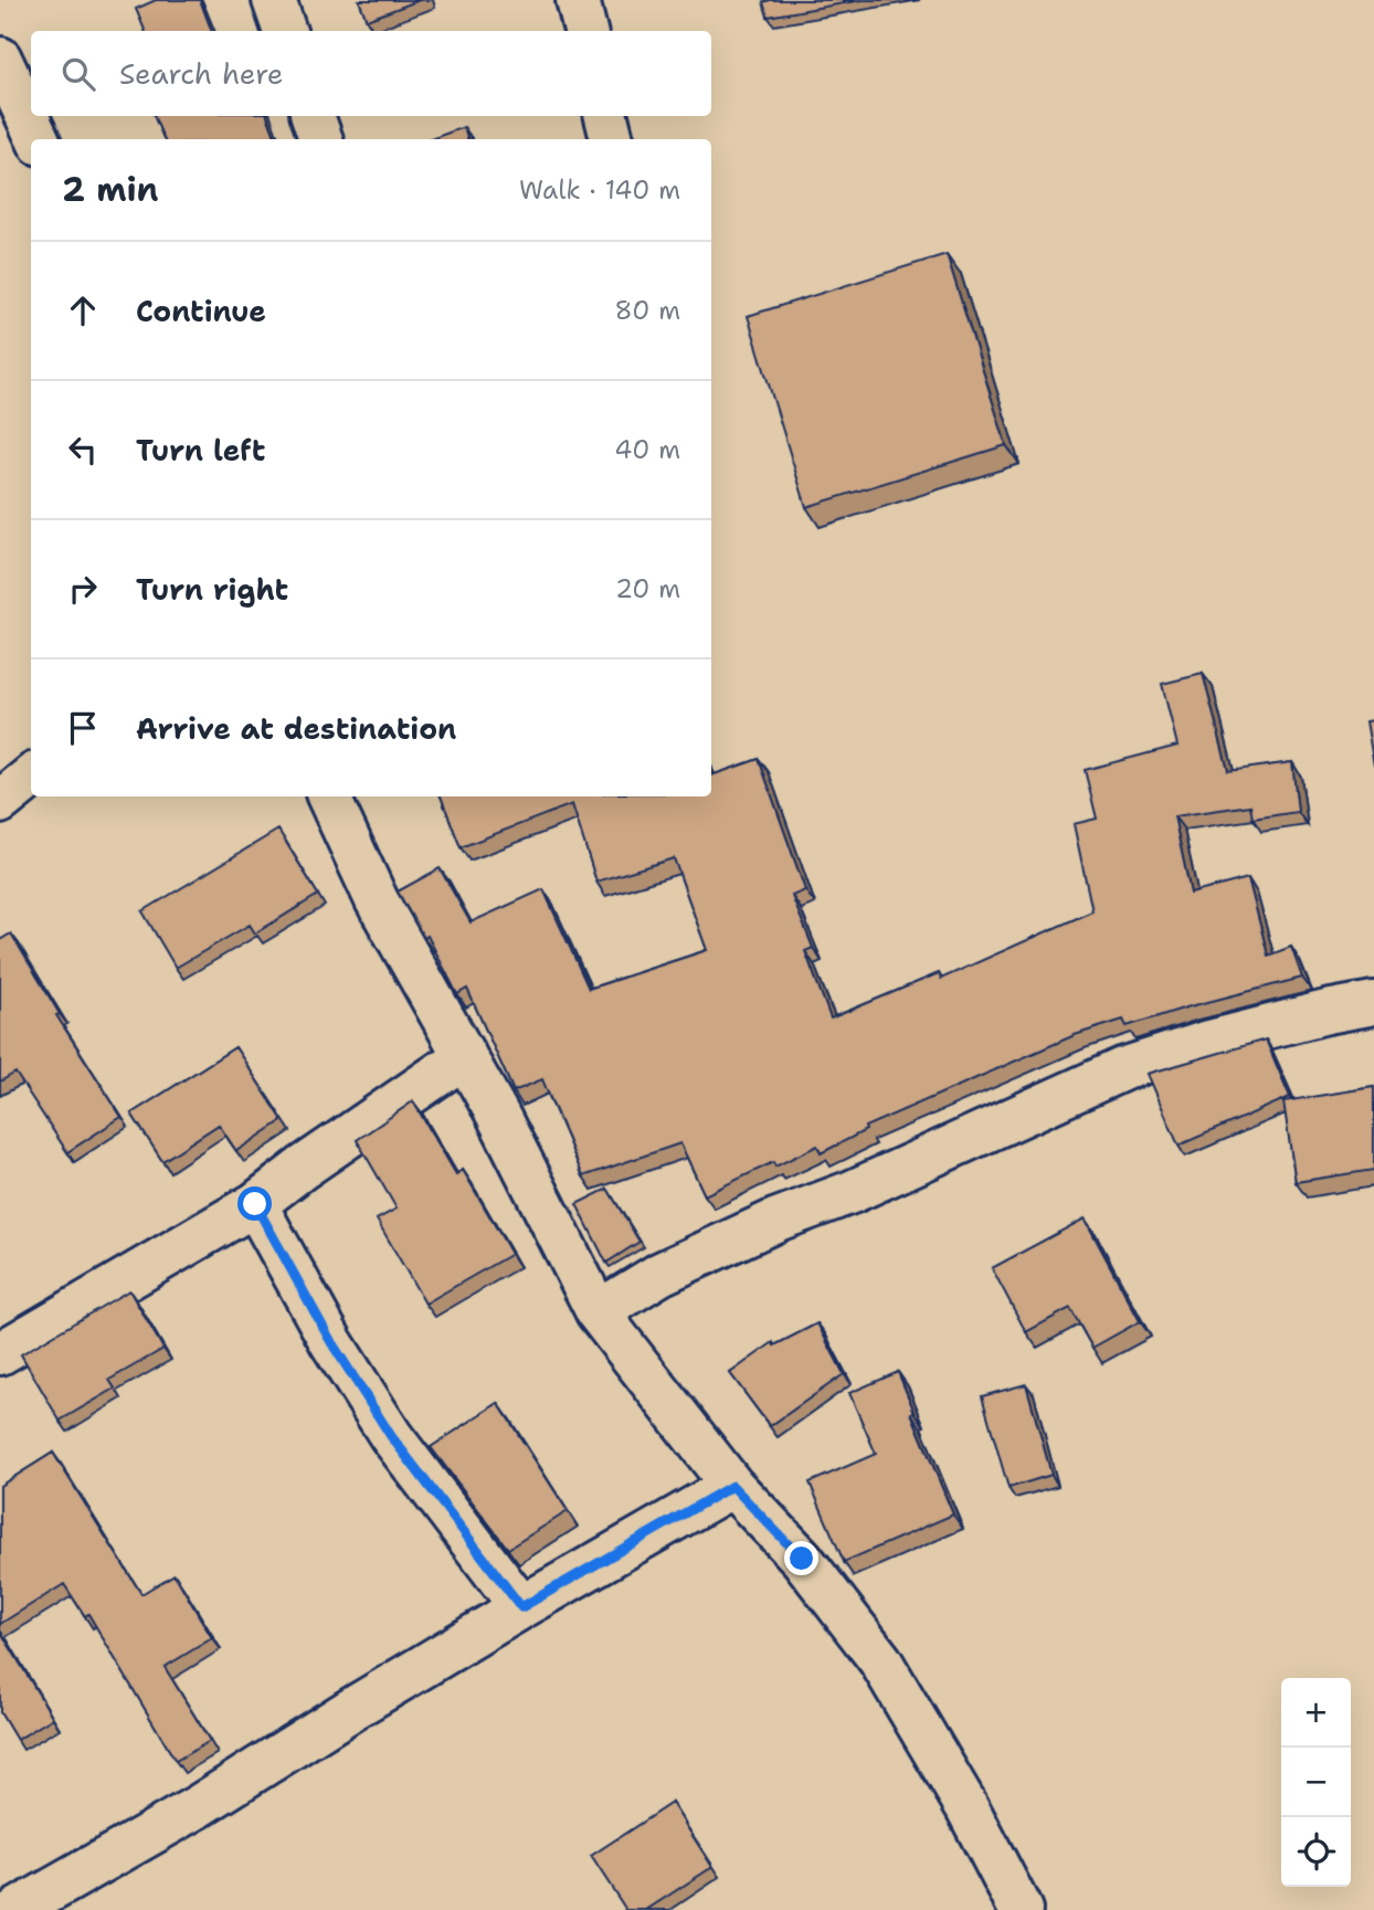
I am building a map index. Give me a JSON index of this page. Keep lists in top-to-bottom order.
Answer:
{
  "page": {
    "search": "Search here",
    "heading": ["2 min", "Walk · 140 m"],
    "list": [
      ["Continue", "80 m"],
      ["Turn left", "40 m"],
      ["Turn right", "20 m"],
      "Arrive at destination"
    ],
    "map_buttons": ["+", "−"]
  }
}
